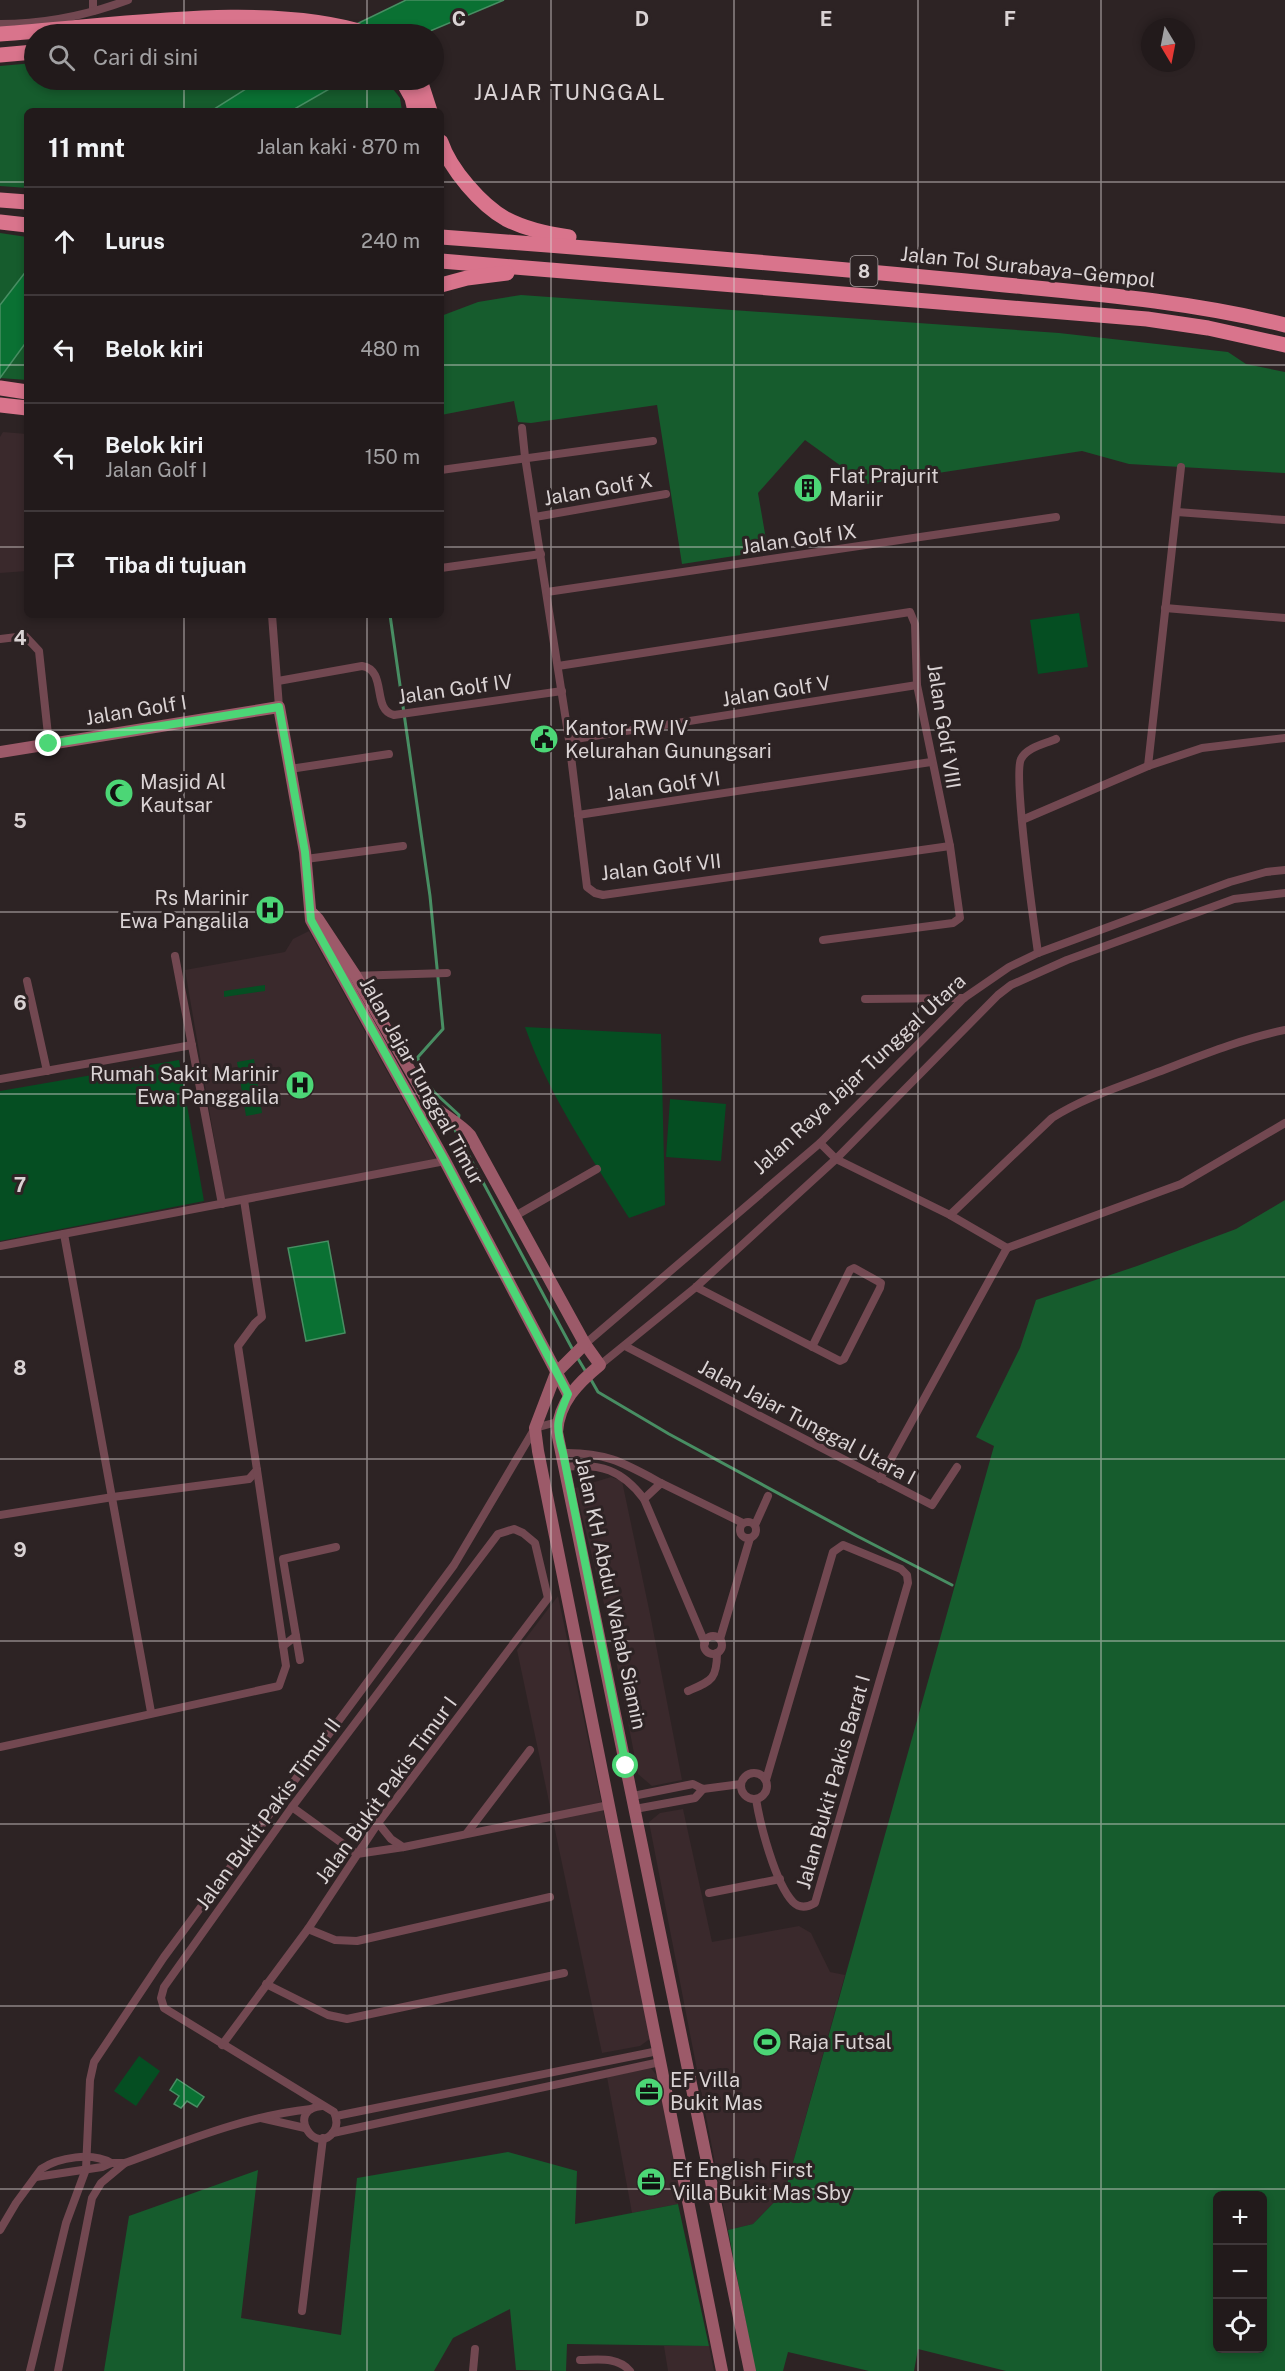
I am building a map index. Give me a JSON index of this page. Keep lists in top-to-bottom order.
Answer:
{
  "streets": {
    "highway": ["Jalan Tol Surabaya–Gempol", "8"],
    "main road": [
      "Jalan Golf I",
      "Jalan Raya Jajar Tunggal Utara",
      "Jalan Jajar Tunggal Timur",
      "Jalan KH Abdul Wahab Siamin"
    ],
    "street": [
      "Jalan Golf X",
      "Jalan Golf IX",
      "Jalan Golf IV",
      "Jalan Golf V",
      "Jalan Golf VIII",
      "Jalan Golf VI",
      "Jalan Golf VII",
      "Jalan Jajar Tunggal Utara I",
      "Jalan Bukit Pakis Barat I",
      "Jalan Bukit Pakis Timur I",
      "Jalan Bukit Pakis Timur II"
    ]
  },
  "crossings": [
    ["Jalan Golf X", "Jalan Golf VII"],
    ["Jalan Golf IX", "Jalan Golf VII"],
    ["Jalan Golf IV", "Jalan Golf VII"],
    ["Jalan Golf V", "Jalan Golf VIII"],
    ["Jalan Golf V", "Jalan Golf VII"],
    ["Jalan Golf I", "Jalan Jajar Tunggal Timur"],
    ["Jalan Golf VIII", "Jalan Golf VI"],
    ["Jalan Golf VIII", "Jalan Golf VII"],
    ["Jalan Golf VI", "Jalan Golf VII"],
    ["Jalan Raya Jajar Tunggal Utara", "Jalan Jajar Tunggal Timur"],
    ["Jalan Raya Jajar Tunggal Utara", "Jalan Jajar Tunggal Utara I"],
    ["Jalan Bukit Pakis Timur I", "Jalan Bukit Pakis Timur II"]
  ],
  "districts": ["JAJAR TUNGGAL"],
  "places": {
    "building": ["Flat Prajurit Mariir"],
    "public building": ["Kantor RW IV Kelurahan Gunungsari"],
    "mosque": ["Masjid Al Kautsar"],
    "hospital": ["Rs Marinir Ewa Pangalila", "Rumah Sakit Marinir Ewa Panggalila"],
    "sports": ["Raja Futsal"],
    "office": ["EF Villa Bukit Mas", "Ef English First Villa Bukit Mas Sby"]
  },
  "north": "bottom",
  "page": {
    "search": "Cari di sini",
    "heading": ["11 mnt", "Jalan kaki · 870 m"],
    "list": [
      ["Lurus", "240 m"],
      ["Belok kiri", "480 m"],
      ["Belok kiri", "Jalan Golf I", "150 m"],
      "Tiba di tujuan"
    ],
    "map_buttons": ["+", "−"]
  },
  "grid": {
    "columns": [
      "C",
      "D",
      "E",
      "F"
    ],
    "rows": [
      "4",
      "5",
      "6",
      "7",
      "8",
      "9"
    ]
  }
}
